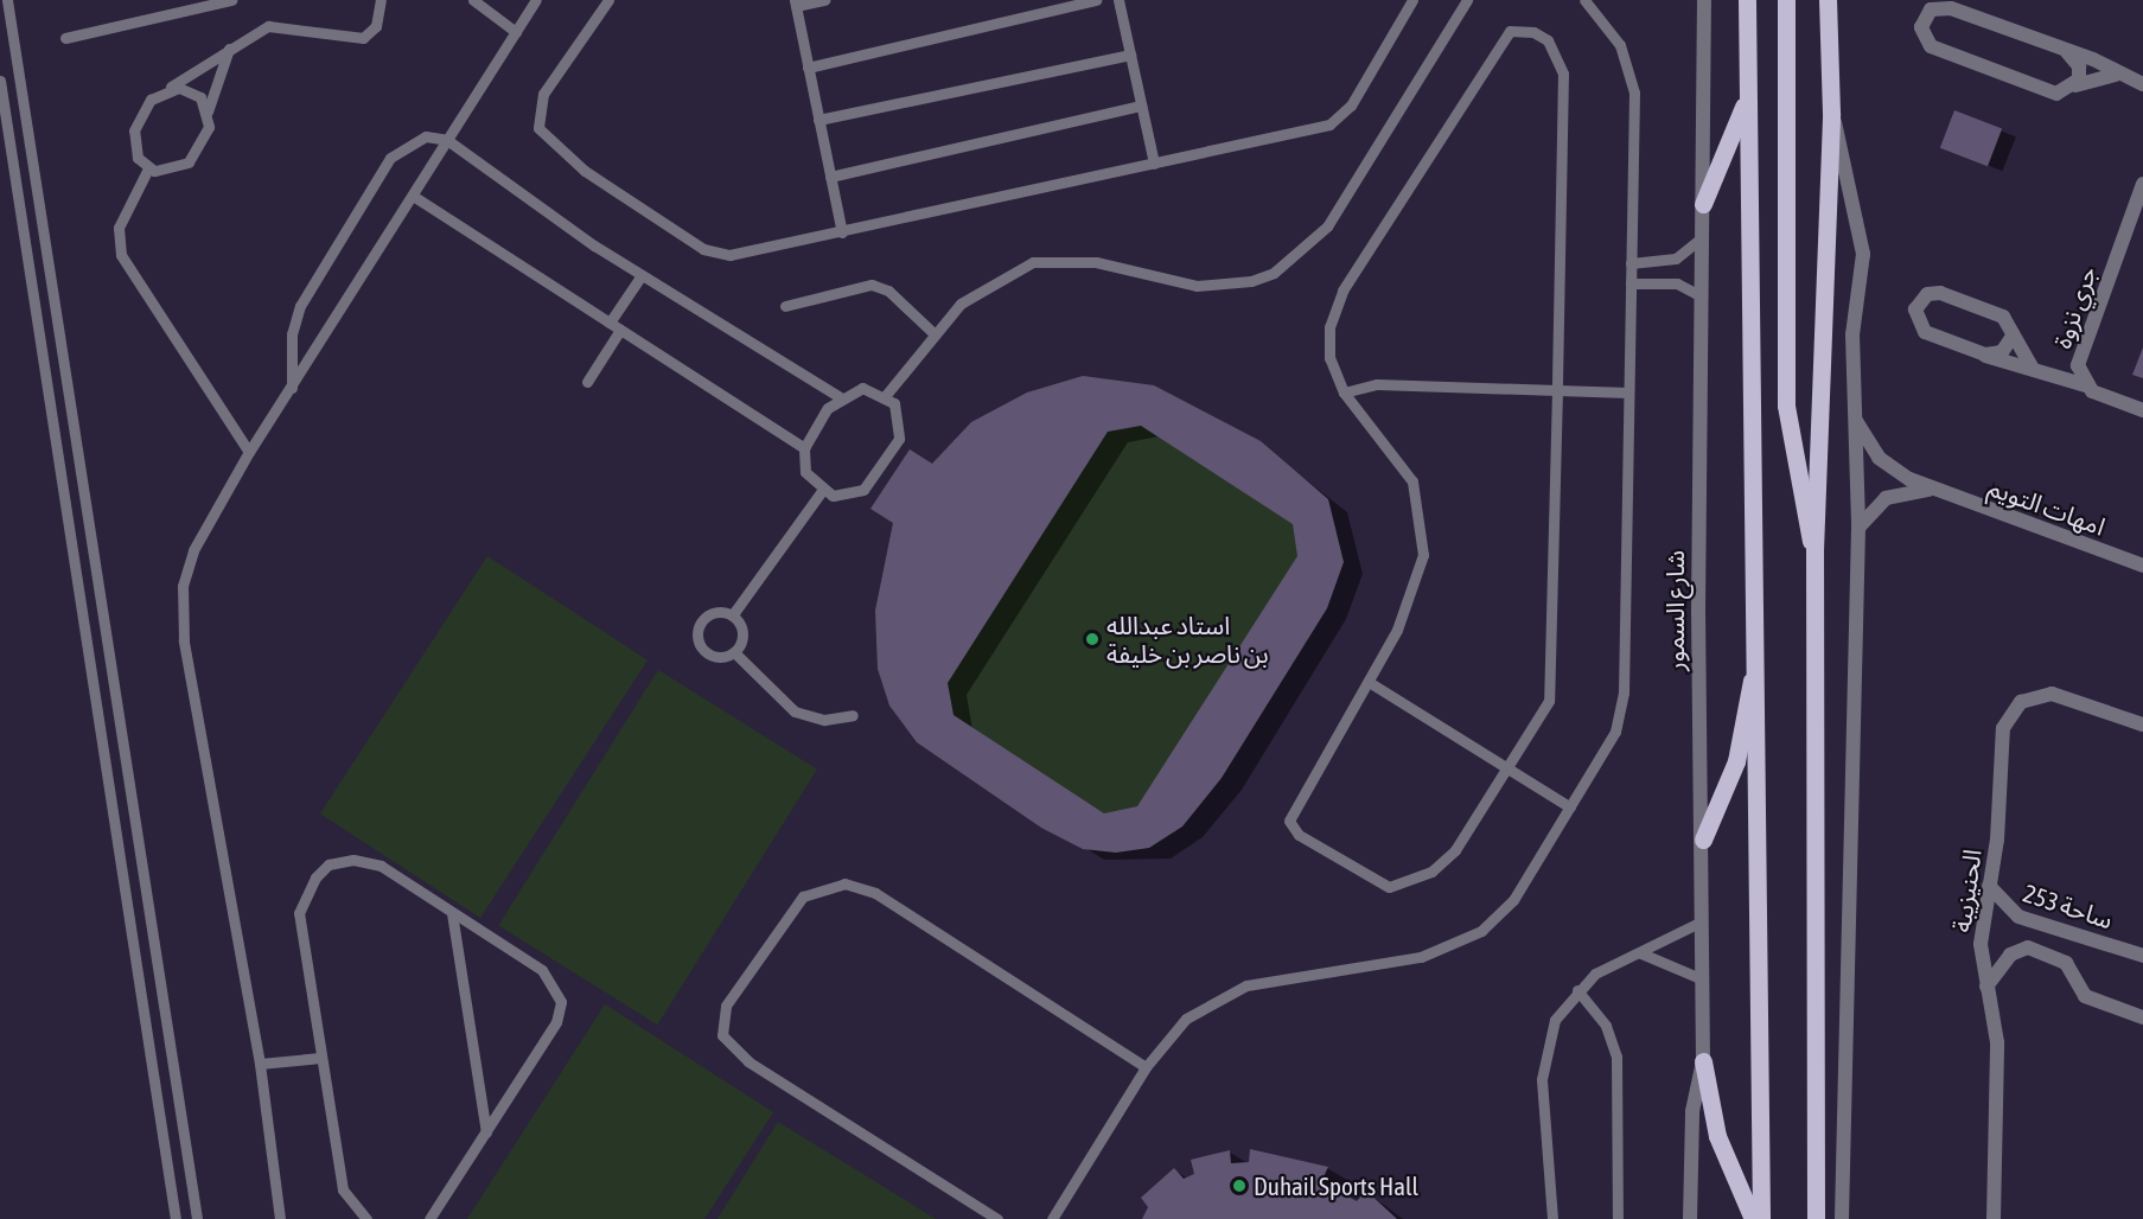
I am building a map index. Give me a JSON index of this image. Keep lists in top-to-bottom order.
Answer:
{
  "streets": {
    "street": [
      "جري نزوة",
      "امهات التويم",
      "شارع السمور",
      "الحنيزيبة",
      "ساحة 253"
    ]
  },
  "crossings": [
    ["الحنيزيبة", "ساحة 253"]
  ],
  "places": ["استاد عبدالله بن ناصر بن خليفة", "Duhail Sports Hall"]
}
